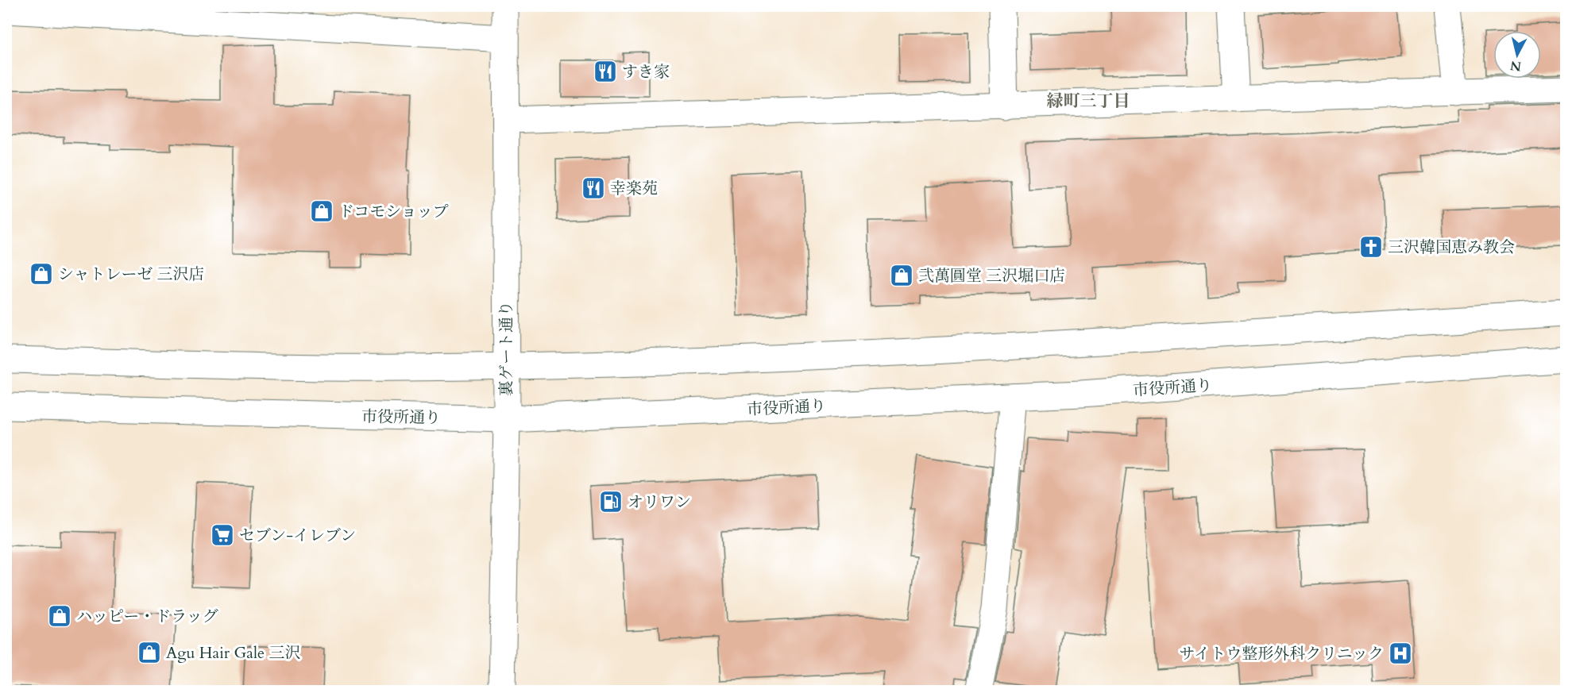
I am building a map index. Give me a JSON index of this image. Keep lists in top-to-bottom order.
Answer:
{
  "streets": {
    "street": ["裏ゲート通り", "市役所通り"]
  },
  "crossings": [
    ["裏ゲート通り", "市役所通り"]
  ],
  "districts": ["緑町三丁目"],
  "places": {
    "restaurant": ["すき家", "幸楽苑"],
    "shop": [
      "ドコモショップ",
      "シャトレーゼ 三沢店",
      "弐萬圓堂 三沢堀口店",
      "ハッピー・ドラッグ",
      "Agu Hair Gale 三沢"
    ],
    "church": ["三沢韓国恵み教会"],
    "fuel station": ["オリワン"],
    "supermarket": ["セブン-イレブン"],
    "hospital": ["サイトウ整形外科クリニック"]
  },
  "north": "bottom"
}
